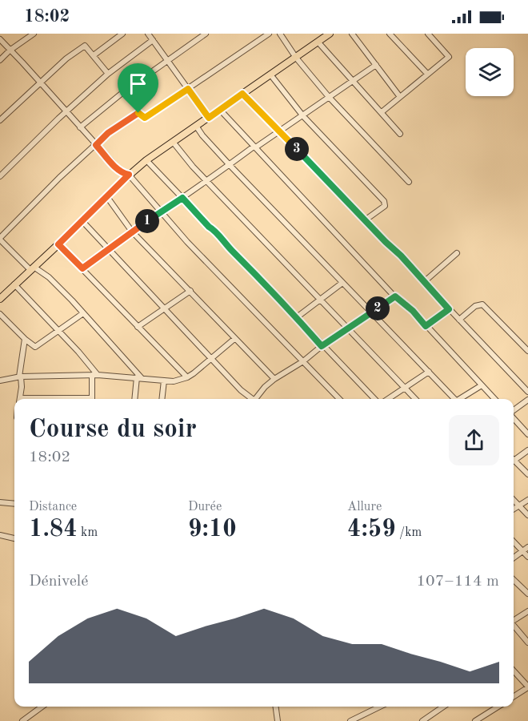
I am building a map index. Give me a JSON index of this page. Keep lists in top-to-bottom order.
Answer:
{
  "page": {
    "status": "18:02",
    "pins": ["3", "1", "2"],
    "heading": ["Course du soir", "18:02"],
    "stats": [
      ["Distance", "1.84 km"],
      ["Durée", "9:10"],
      ["Allure", "4:59 /km"]
    ],
    "chart": ["Dénivelé", "107–114 m"]
  }
}
